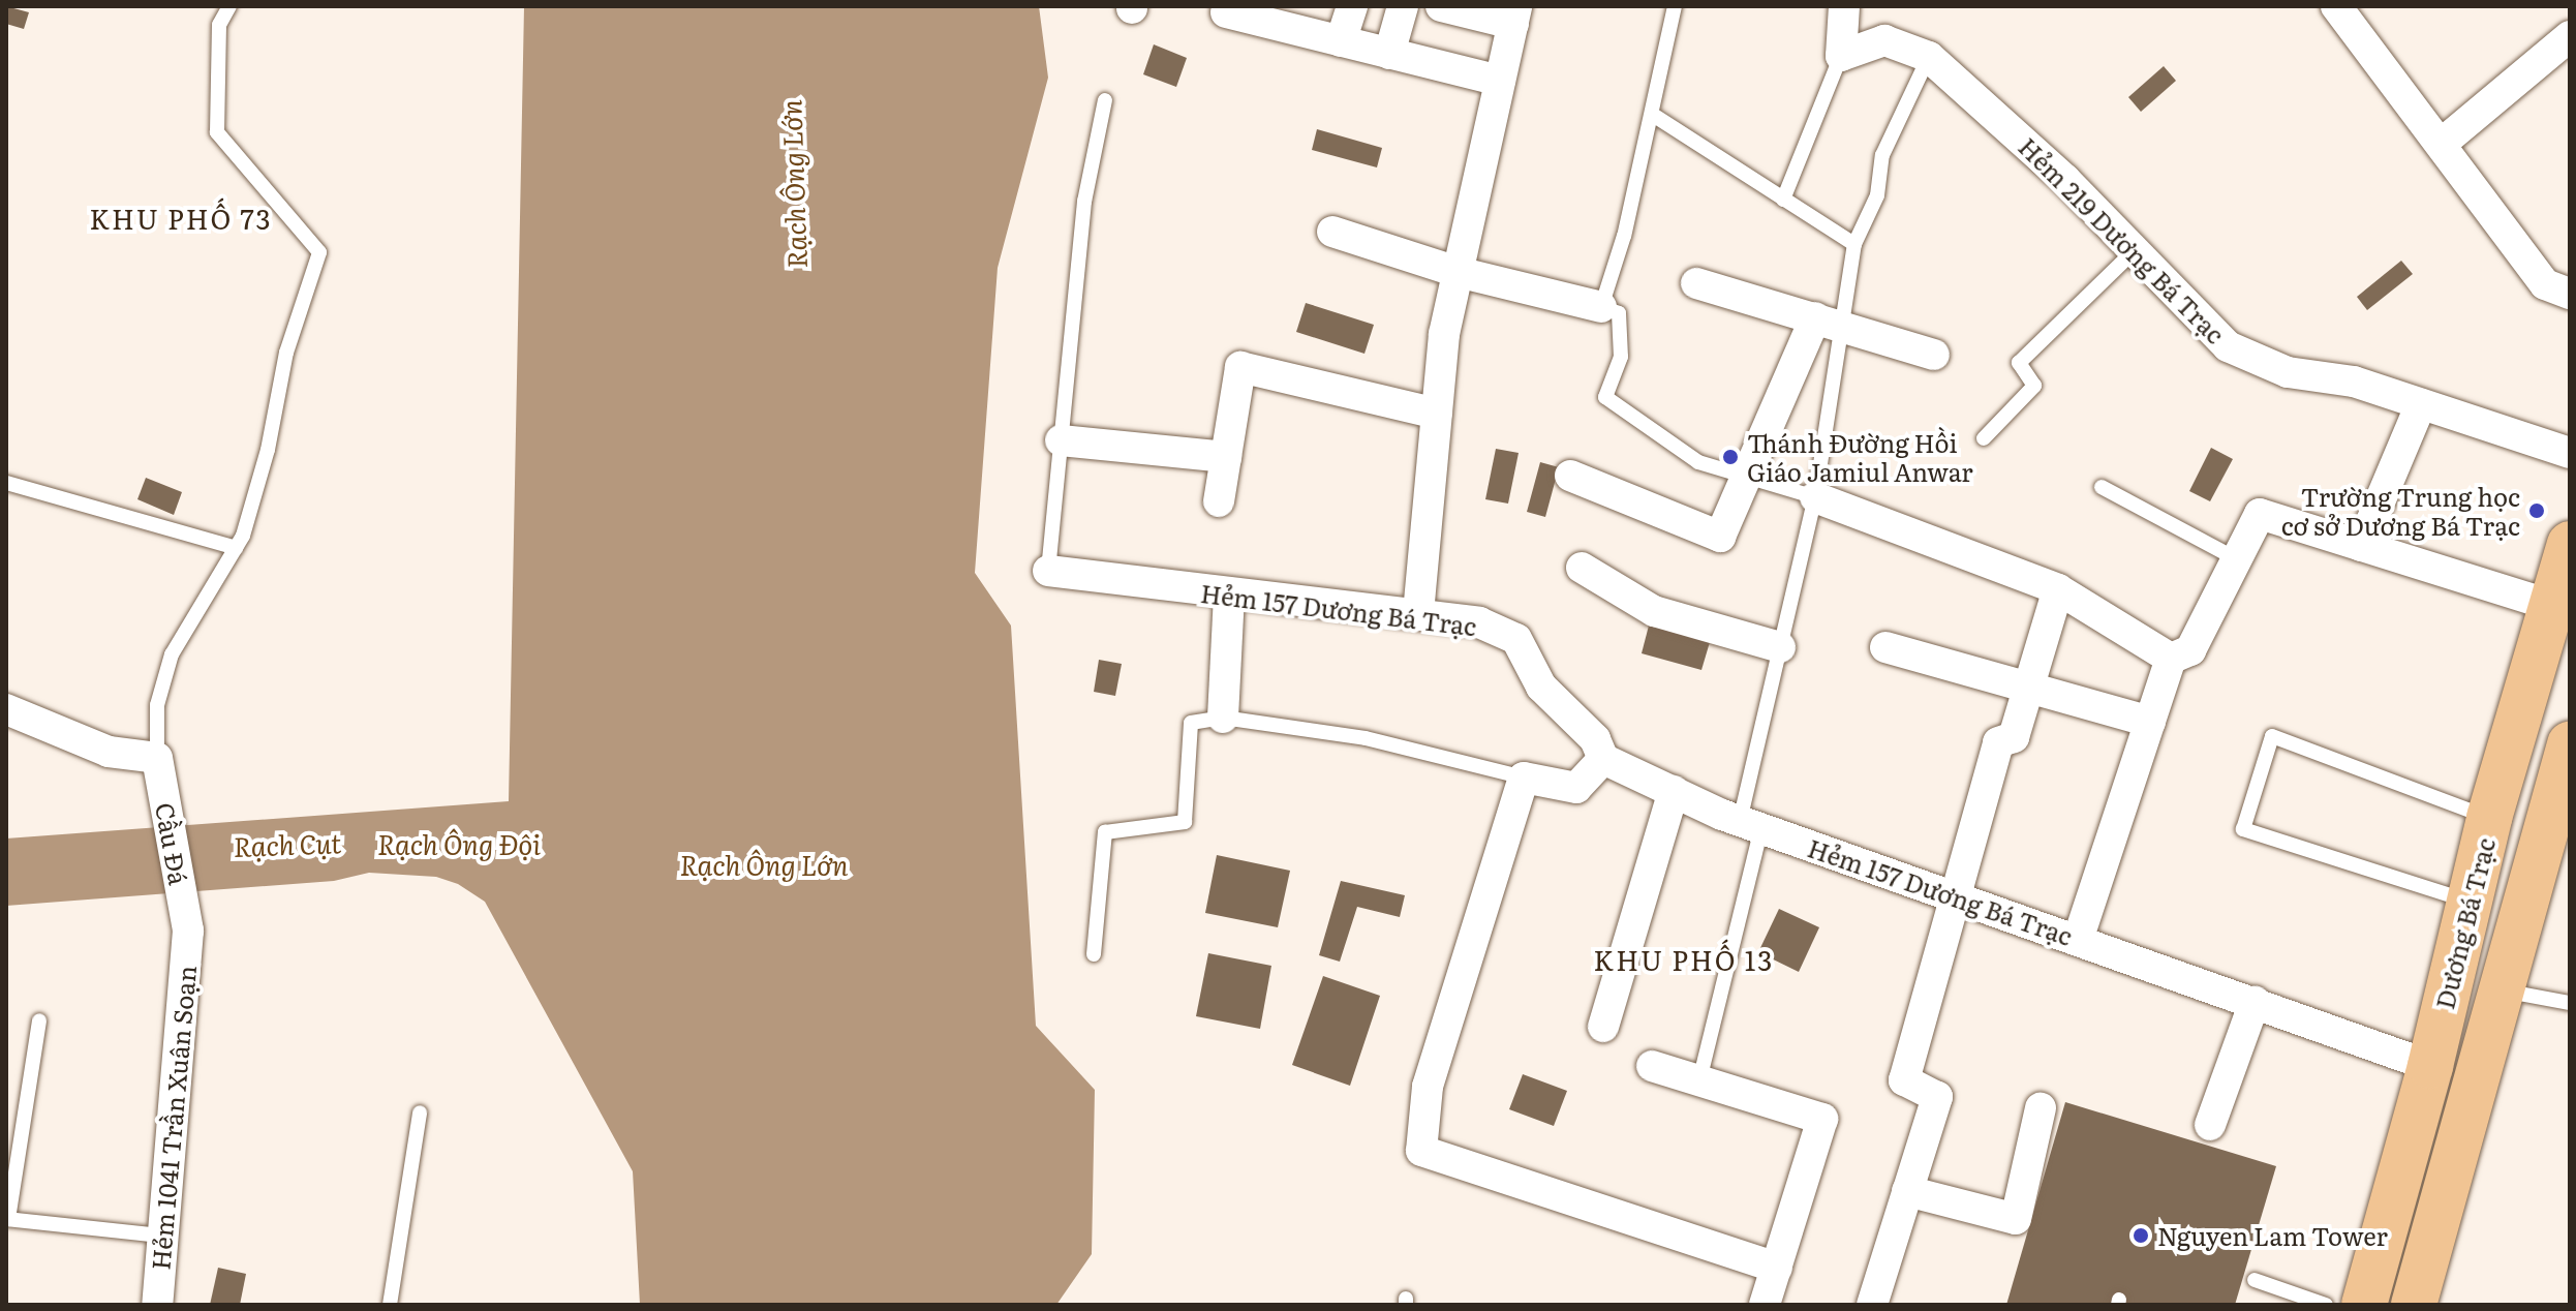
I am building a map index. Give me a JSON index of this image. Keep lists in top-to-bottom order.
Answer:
{
  "streets": {
    "main road": ["Dương Bá Trạc"],
    "street": [
      "Hẻm 219 Dương Bá Trạc",
      "Hẻm 157 Dương Bá Trạc",
      "Cầu Đá",
      "Hẻm 1041 Trần Xuân Soạn"
    ]
  },
  "crossings": [
    ["Hẻm 157 Dương Bá Trạc", "Dương Bá Trạc"],
    ["Cầu Đá", "Hẻm 1041 Trần Xuân Soạn"]
  ],
  "districts": ["KHU PHỐ 73", "KHU PHỐ 13"],
  "water": ["Rạch Ông Lớn", "Rạch Cụt", "Rạch Ông Đội"],
  "places": ["Thánh Đường Hồi Giáo Jamiul Anwar", "Trường Trung học cơ sở Dương Bá Trạc", "Nguyen Lam Tower"]
}
